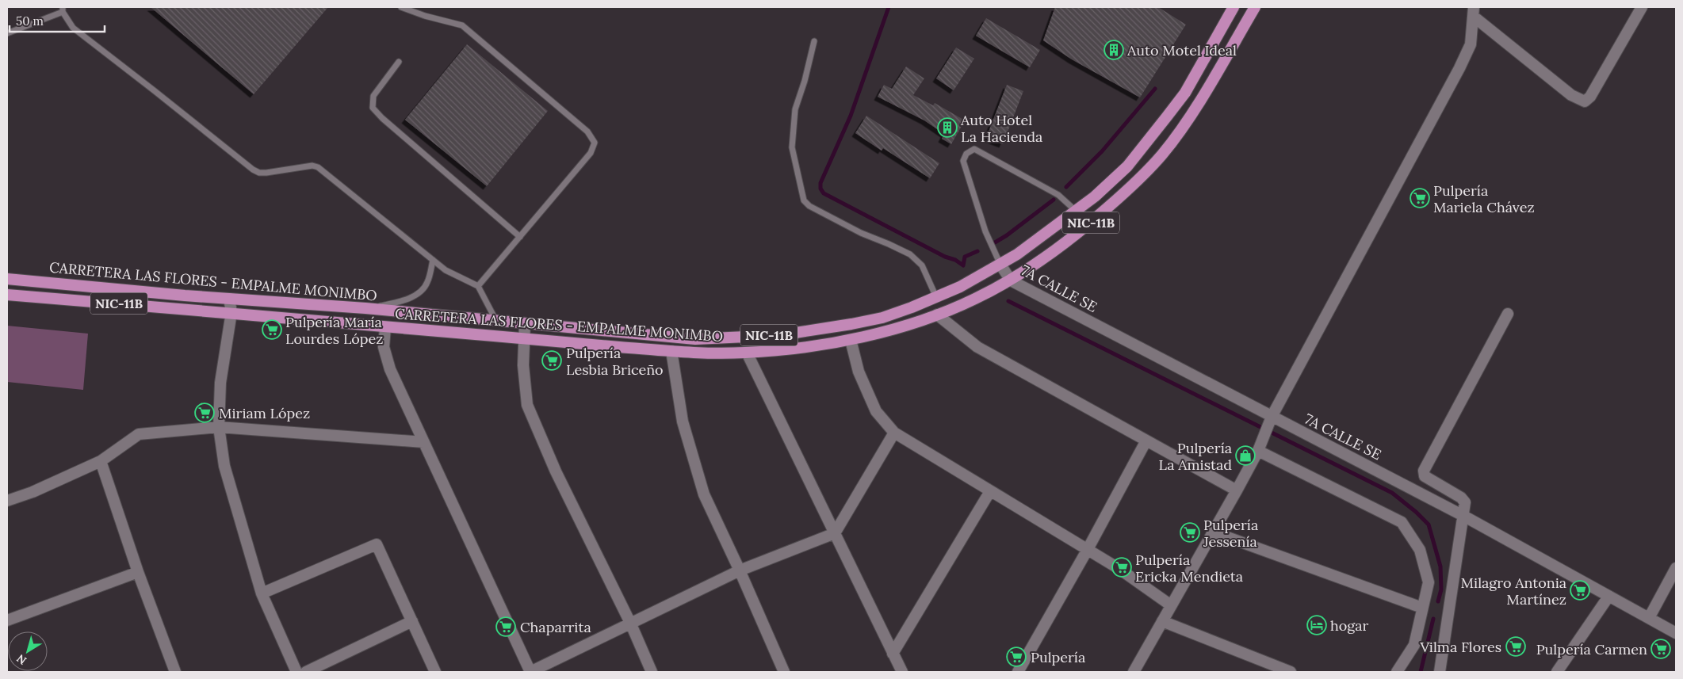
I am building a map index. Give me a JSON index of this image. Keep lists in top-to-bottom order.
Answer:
{
  "streets": {
    "highway": ["NIC-11B", "CARRETERA LAS FLORES - EMPALME MONIMBO"],
    "street": ["7A CALLE SE"]
  },
  "crossings": [
    ["CARRETERA LAS FLORES - EMPALME MONIMBO", "7A CALLE SE"]
  ],
  "places": {
    "building": ["Auto Motel Ideal", "Auto Hotel La Hacienda"],
    "supermarket": [
      "Pulpería Mariela Chávez",
      "Pulpería María Lourdes López",
      "Pulpería Lesbia Briceño",
      "Miriam López",
      "Pulpería Jessenía",
      "Pulpería Ericka Mendieta",
      "Milagro Antonia Martínez",
      "Chaparrita",
      "Vilma Flores",
      "Pulpería Carmen",
      "Pulpería"
    ],
    "shop": ["Pulpería La Amistad"],
    "hotel": ["hogar"]
  },
  "scale_bar": "50 m",
  "north": "bottom left"
}
